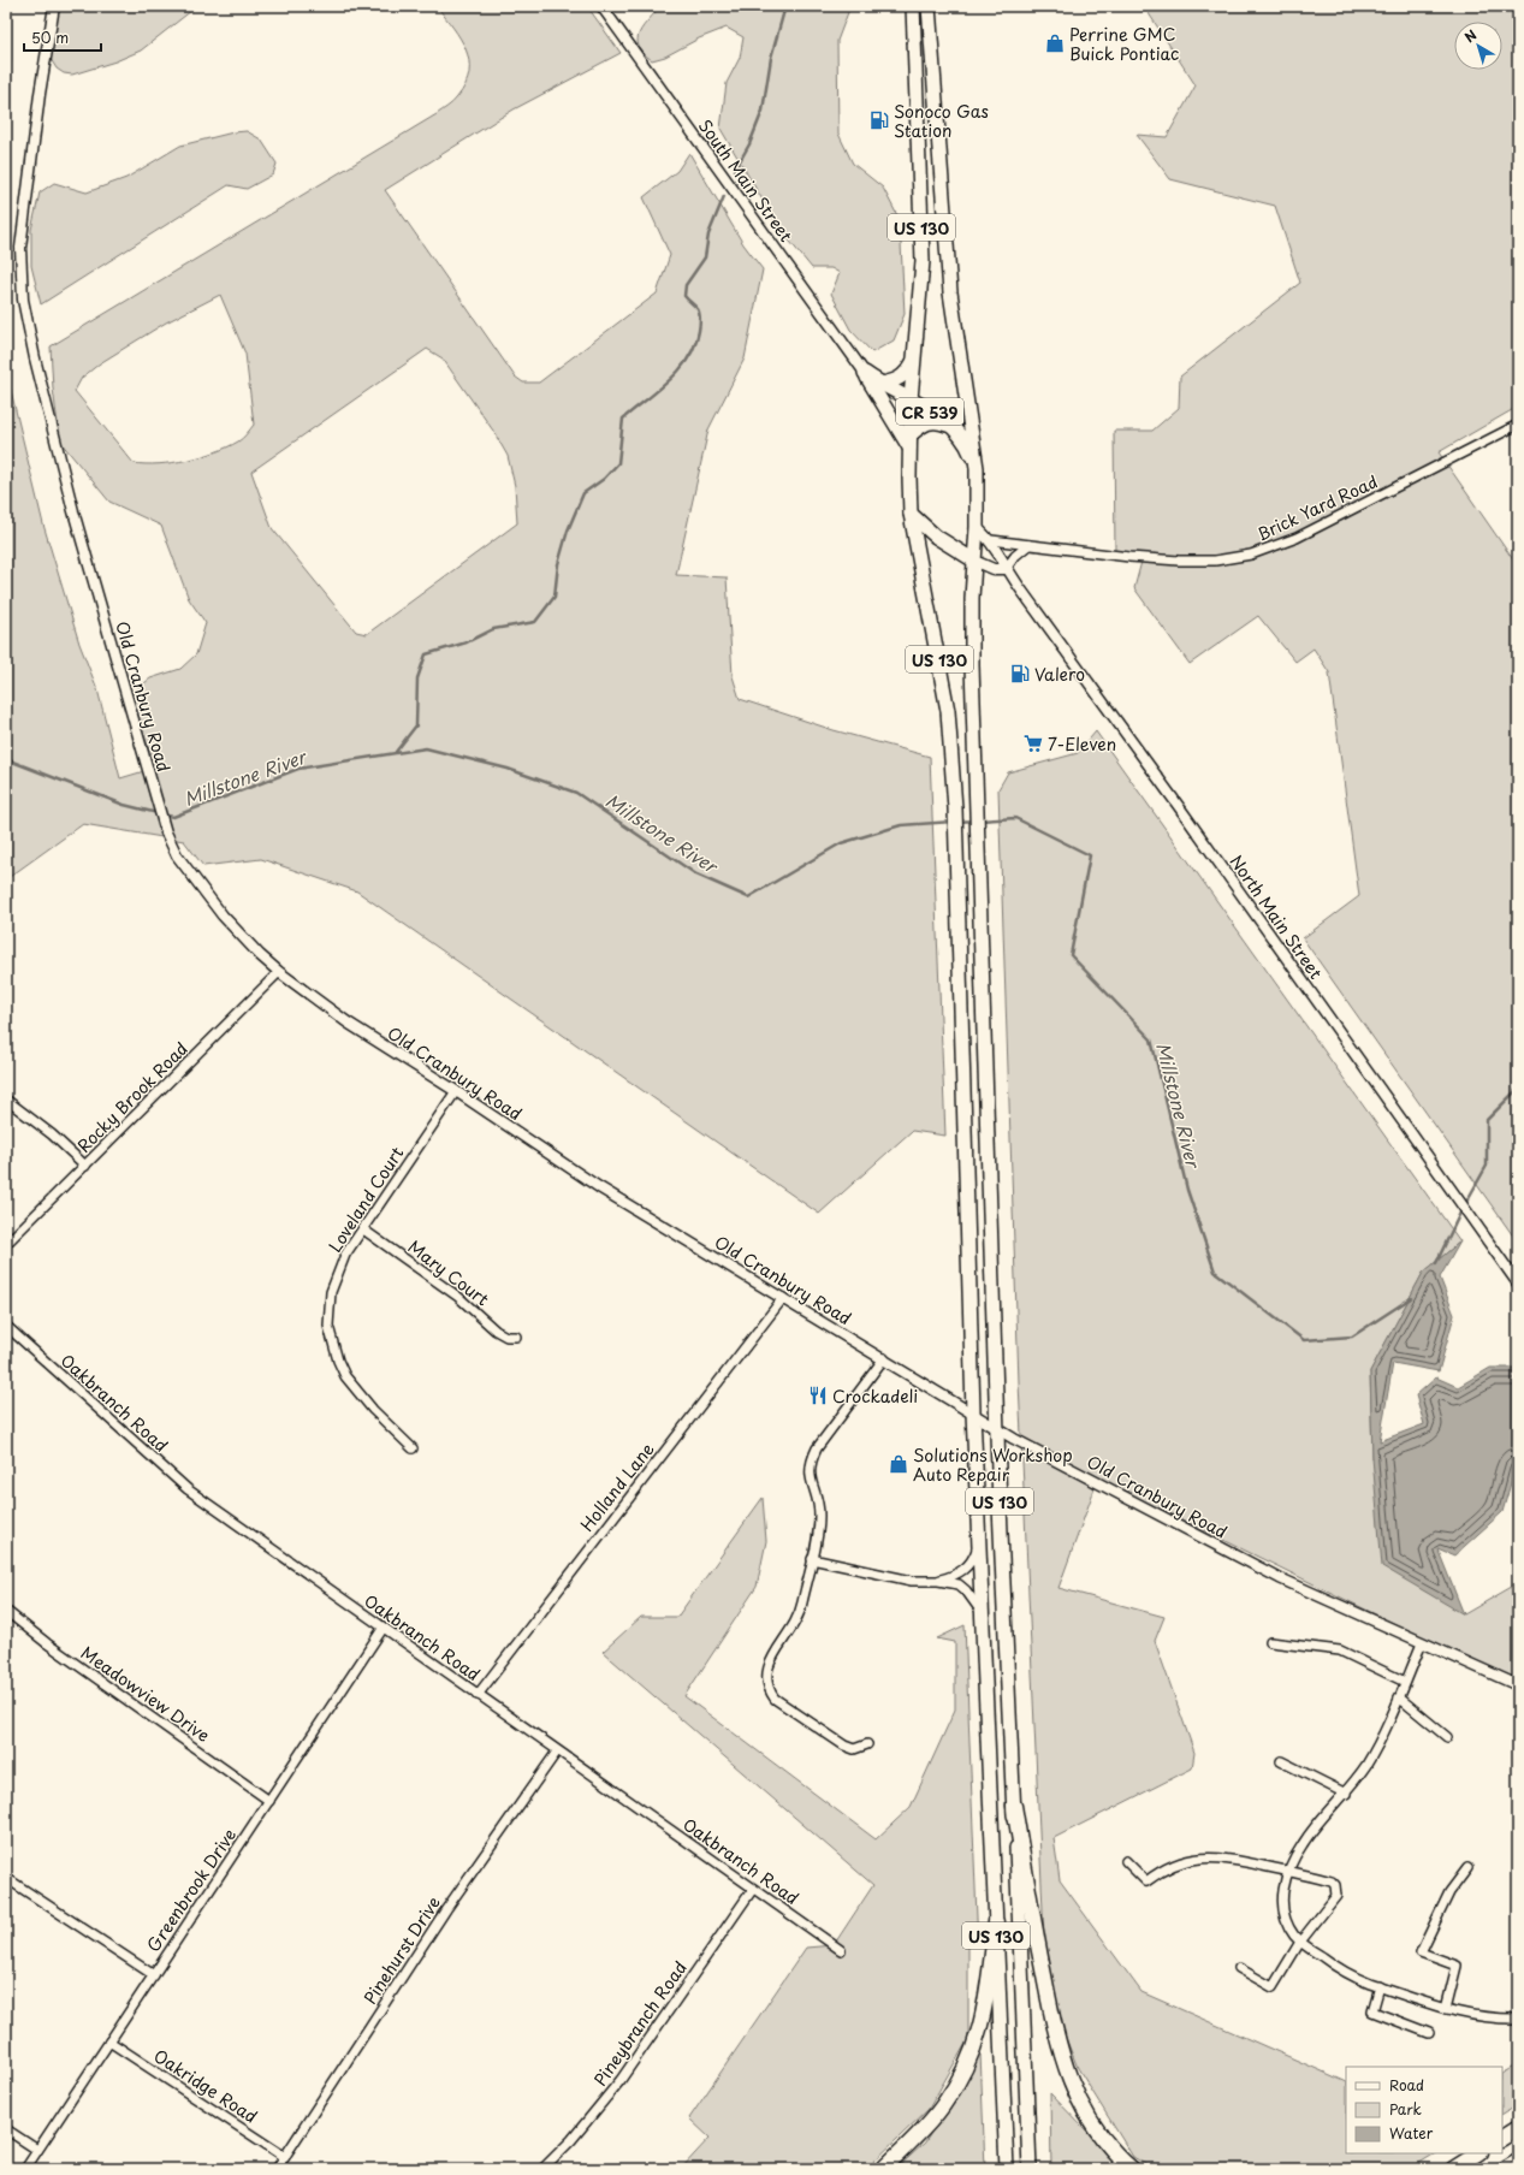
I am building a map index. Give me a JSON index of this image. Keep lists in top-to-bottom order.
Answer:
{
  "streets": {
    "highway": ["US 130", "CR 539"],
    "street": [
      "South Main Street",
      "Brick Yard Road",
      "Old Cranbury Road",
      "North Main Street",
      "Rocky Brook Road",
      "Loveland Court",
      "Mary Court",
      "Oakbranch Road",
      "Holland Lane",
      "Meadowview Drive",
      "Greenbrook Drive",
      "Pinehurst Drive",
      "Pineybranch Road",
      "Oakridge Road"
    ]
  },
  "crossings": [
    ["South Main Street", "CR 539"],
    ["US 130", "CR 539"],
    ["US 130", "Old Cranbury Road"],
    ["US 130", "North Main Street"],
    ["Brick Yard Road", "North Main Street"],
    ["Old Cranbury Road", "Rocky Brook Road"],
    ["Old Cranbury Road", "Loveland Court"],
    ["Old Cranbury Road", "Holland Lane"],
    ["Loveland Court", "Mary Court"],
    ["Oakbranch Road", "Holland Lane"],
    ["Oakbranch Road", "Greenbrook Drive"],
    ["Oakbranch Road", "Pinehurst Drive"],
    ["Oakbranch Road", "Pineybranch Road"],
    ["Meadowview Drive", "Greenbrook Drive"],
    ["Greenbrook Drive", "Oakridge Road"],
    ["Pinehurst Drive", "Oakridge Road"]
  ],
  "water": ["Millstone River"],
  "places": {
    "shop": ["Perrine GMC Buick Pontiac", "Solutions Workshop Auto Repair"],
    "fuel station": ["Sonoco Gas Station", "Valero"],
    "supermarket": ["7-Eleven"],
    "restaurant": ["Crockadeli"]
  },
  "legend": ["Road", "Park", "Water"],
  "scale_bar": "50 m",
  "north": "top left"
}
